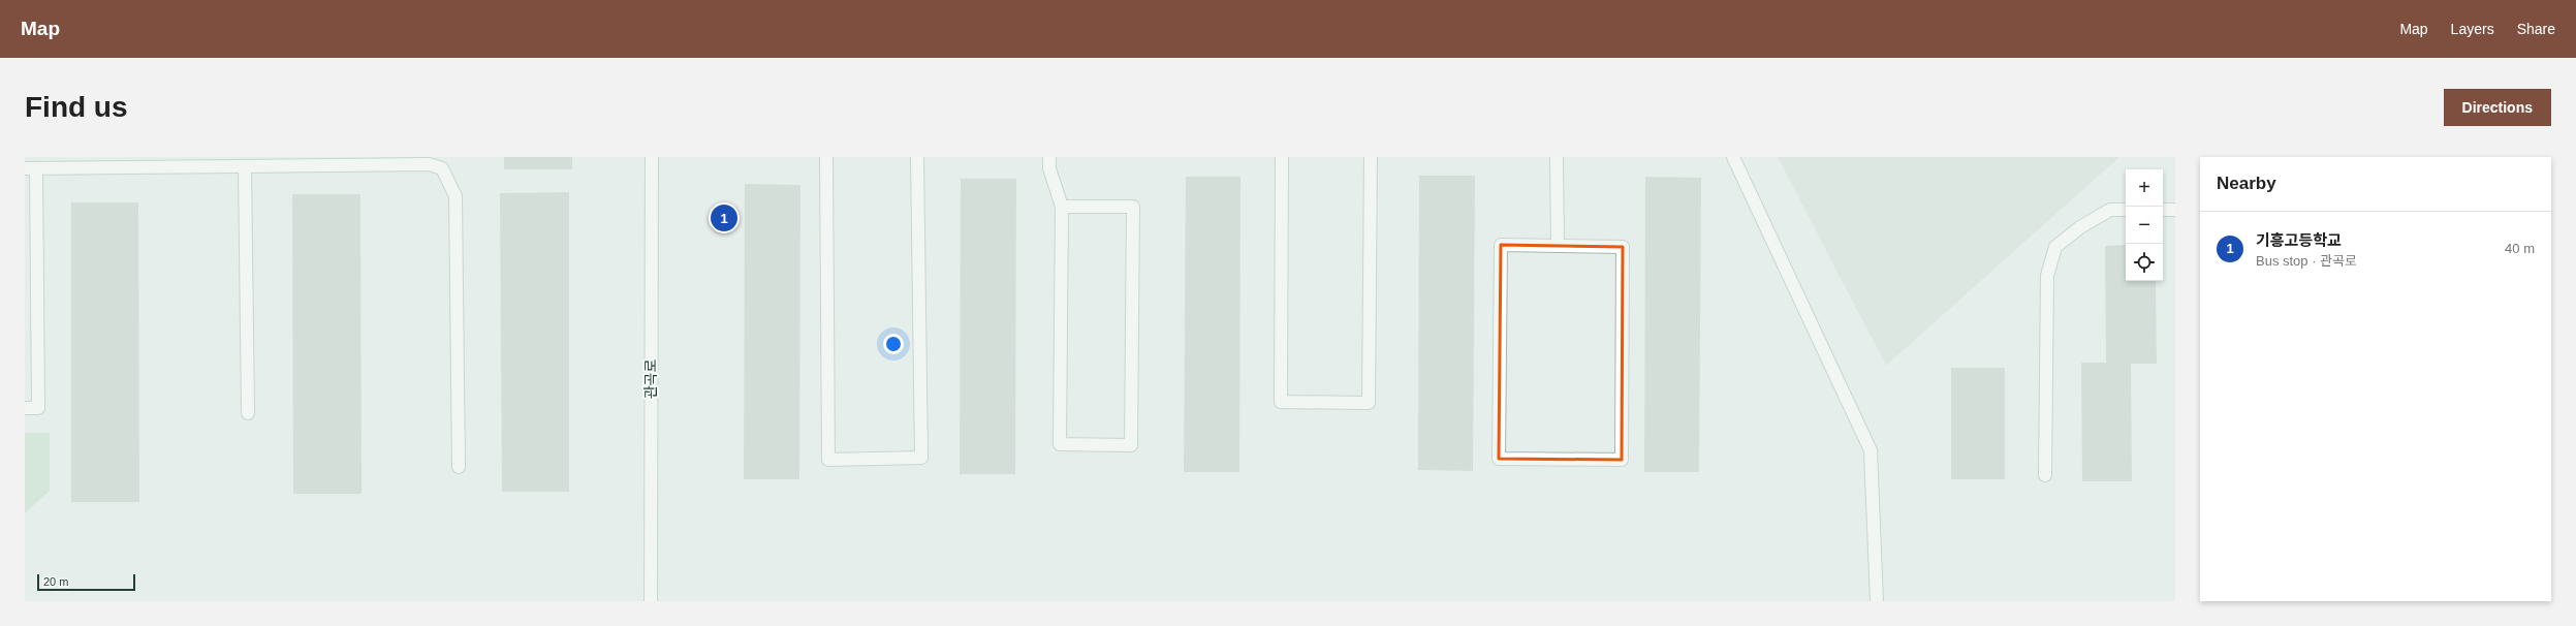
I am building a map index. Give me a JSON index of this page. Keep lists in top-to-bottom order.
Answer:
{
  "streets": {
    "street": ["관곡로"]
  },
  "scale_bar": "20 m",
  "page": {
    "header": "Map",
    "nav": ["Map", "Layers", "Share"],
    "buttons": "Directions",
    "title": "Find us",
    "heading": "Nearby",
    "map_buttons": ["+", "−"],
    "pins": "1",
    "list": [
      {
        "mark": "1",
        "name": "기흥고등학교",
        "note": "Bus stop · 관곡로",
        "value": "40 m"
      }
    ],
    "scale": "20 m"
  }
}
